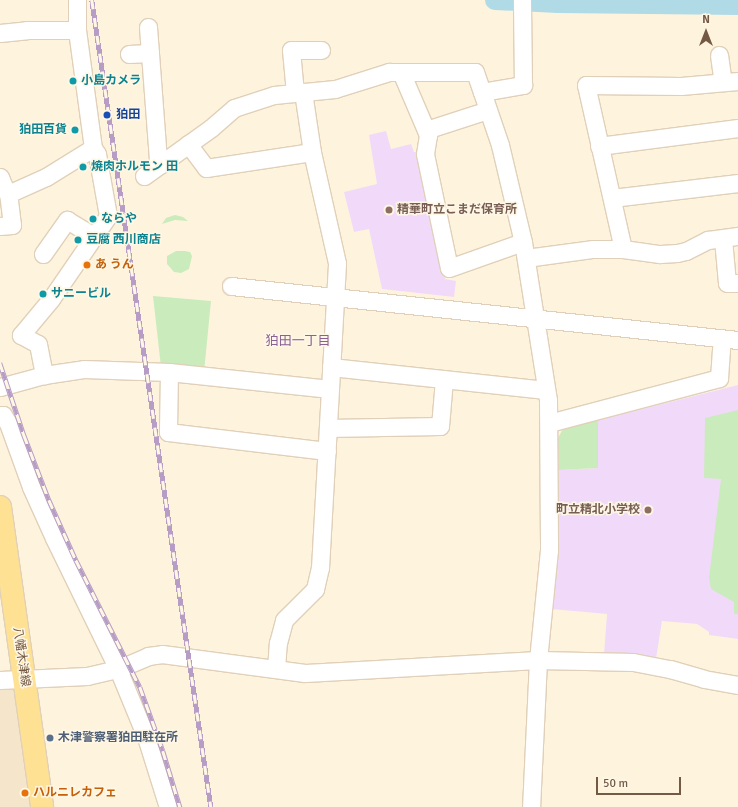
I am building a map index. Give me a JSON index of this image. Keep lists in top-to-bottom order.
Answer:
{
  "streets": {
    "main road": ["八幡木津線"]
  },
  "districts": ["狛田一丁目"],
  "places": [
    "小島カメラ",
    "狛田",
    "狛田百貨",
    "焼肉ホルモン 田",
    "精華町立こまだ保育所",
    "ならや",
    "豆腐 西川商店",
    "あ うん",
    "サニービル",
    "町立精北小学校",
    "木津警察署狛田駐在所",
    "ハルニレカフェ"
  ],
  "scale_bar": "50 m",
  "north": "top"
}
